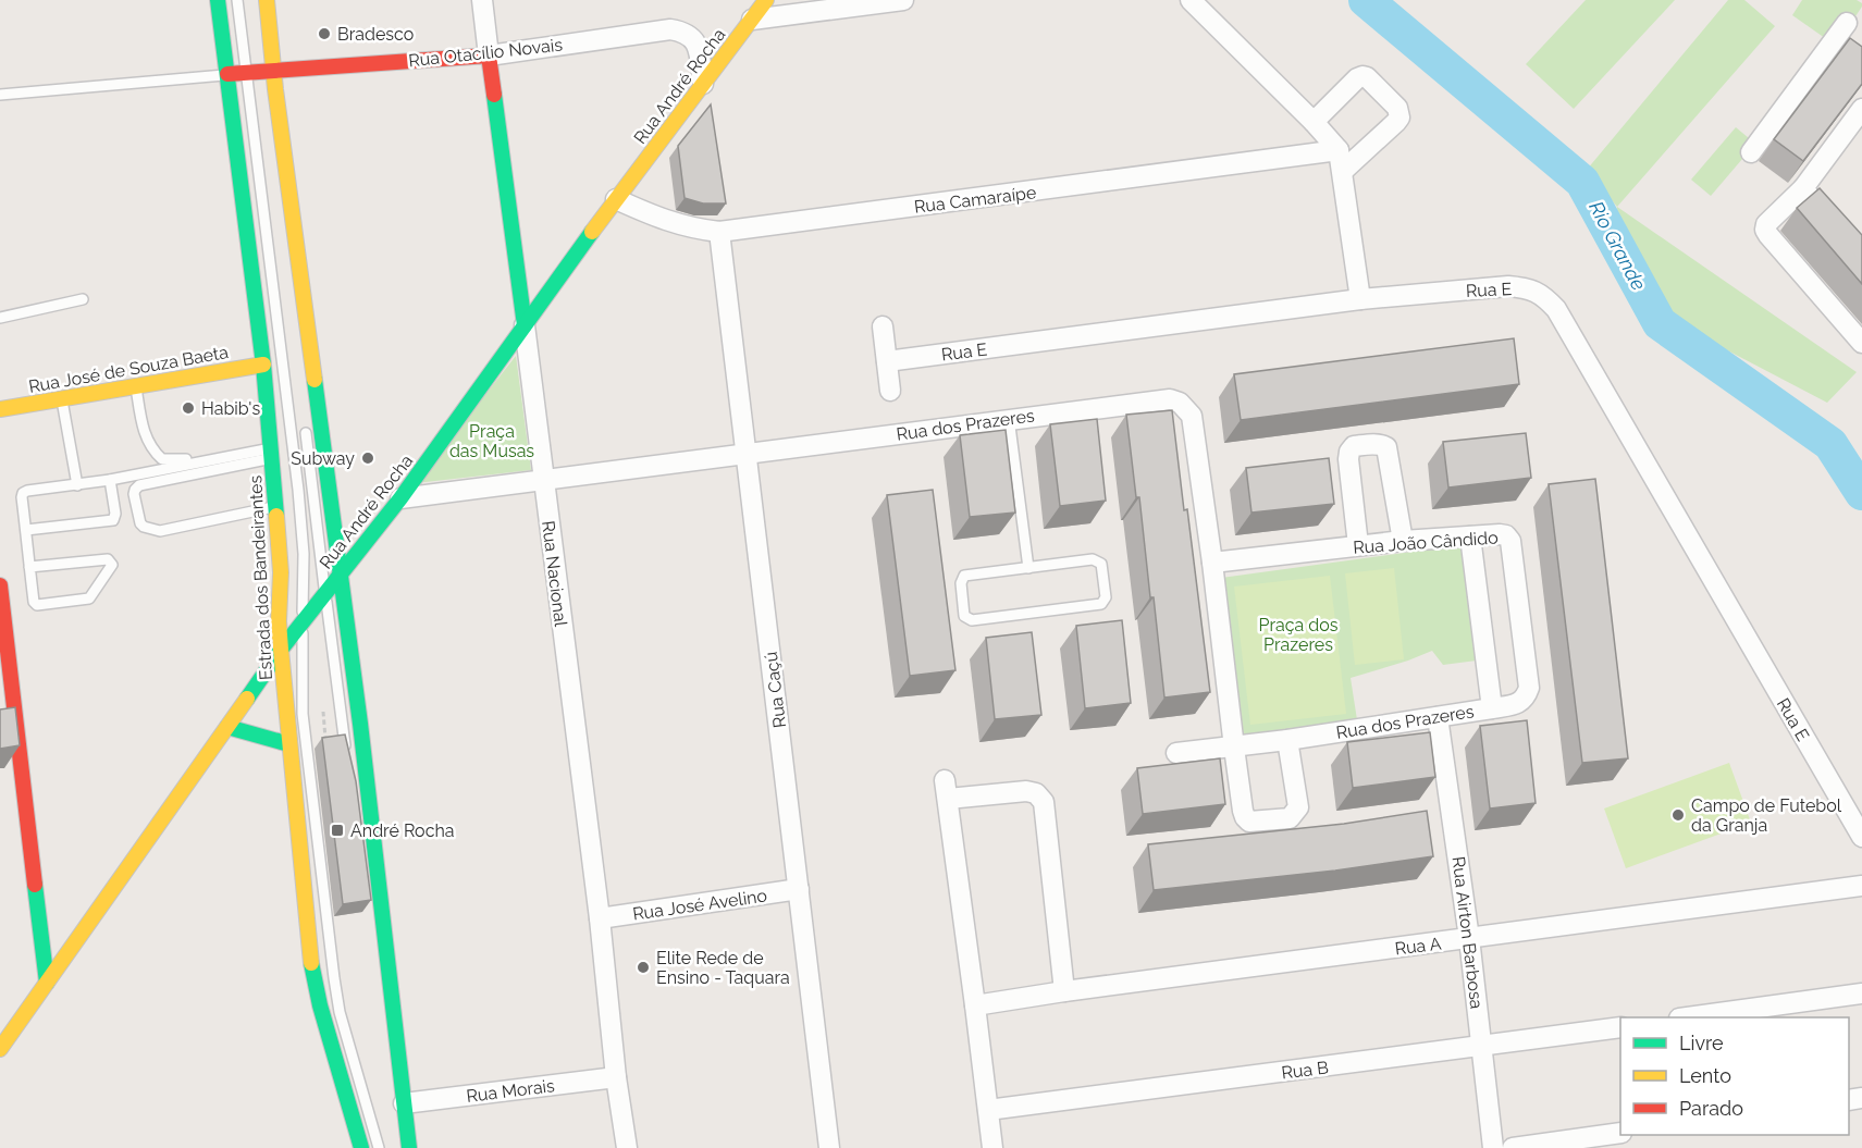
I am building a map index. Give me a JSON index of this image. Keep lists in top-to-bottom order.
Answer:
{
  "streets": {
    "main road": [
      "Rua Otacílio Novais",
      "Rua André Rocha",
      "Rua José de Souza Baeta",
      "Rua Nacional",
      "Estrada dos Bandeirantes"
    ],
    "street": [
      "Rua Camaraípe",
      "Rua E",
      "Rua dos Prazeres",
      "Rua João Cândido",
      "Rua Caçú",
      "Rua José Avelino",
      "Rua Airton Barbosa",
      "Rua A",
      "Rua B",
      "Rua Morais"
    ]
  },
  "crossings": [
    ["Rua Otacílio Novais", "Rua André Rocha"],
    ["Rua Otacílio Novais", "Rua Nacional"],
    ["Rua Otacílio Novais", "Estrada dos Bandeirantes"],
    ["Rua André Rocha", "Rua Camaraípe"],
    ["Rua André Rocha", "Rua dos Prazeres"],
    ["Rua André Rocha", "Rua Nacional"],
    ["Rua André Rocha", "Estrada dos Bandeirantes"],
    ["Rua Camaraípe", "Rua Caçú"],
    ["Rua José de Souza Baeta", "Estrada dos Bandeirantes"],
    ["Rua dos Prazeres", "Rua João Cândido"],
    ["Rua dos Prazeres", "Rua Nacional"],
    ["Rua dos Prazeres", "Rua Caçú"],
    ["Rua dos Prazeres", "Rua Airton Barbosa"],
    ["Rua Nacional", "Rua José Avelino"],
    ["Rua Nacional", "Rua Morais"],
    ["Rua Caçú", "Rua José Avelino"],
    ["Rua Airton Barbosa", "Rua A"],
    ["Rua Airton Barbosa", "Rua B"]
  ],
  "water": ["Rio Grande"],
  "parks": ["Praça das Musas", "Praça dos Prazeres"],
  "places": {
    "other": [
      "Bradesco",
      "Habib's",
      "Subway",
      "Campo de Futebol da Granja",
      "Elite Rede de Ensino - Taquara"
    ],
    "transit": ["André Rocha"]
  },
  "legend": ["Livre", "Lento", "Parado"]
}
